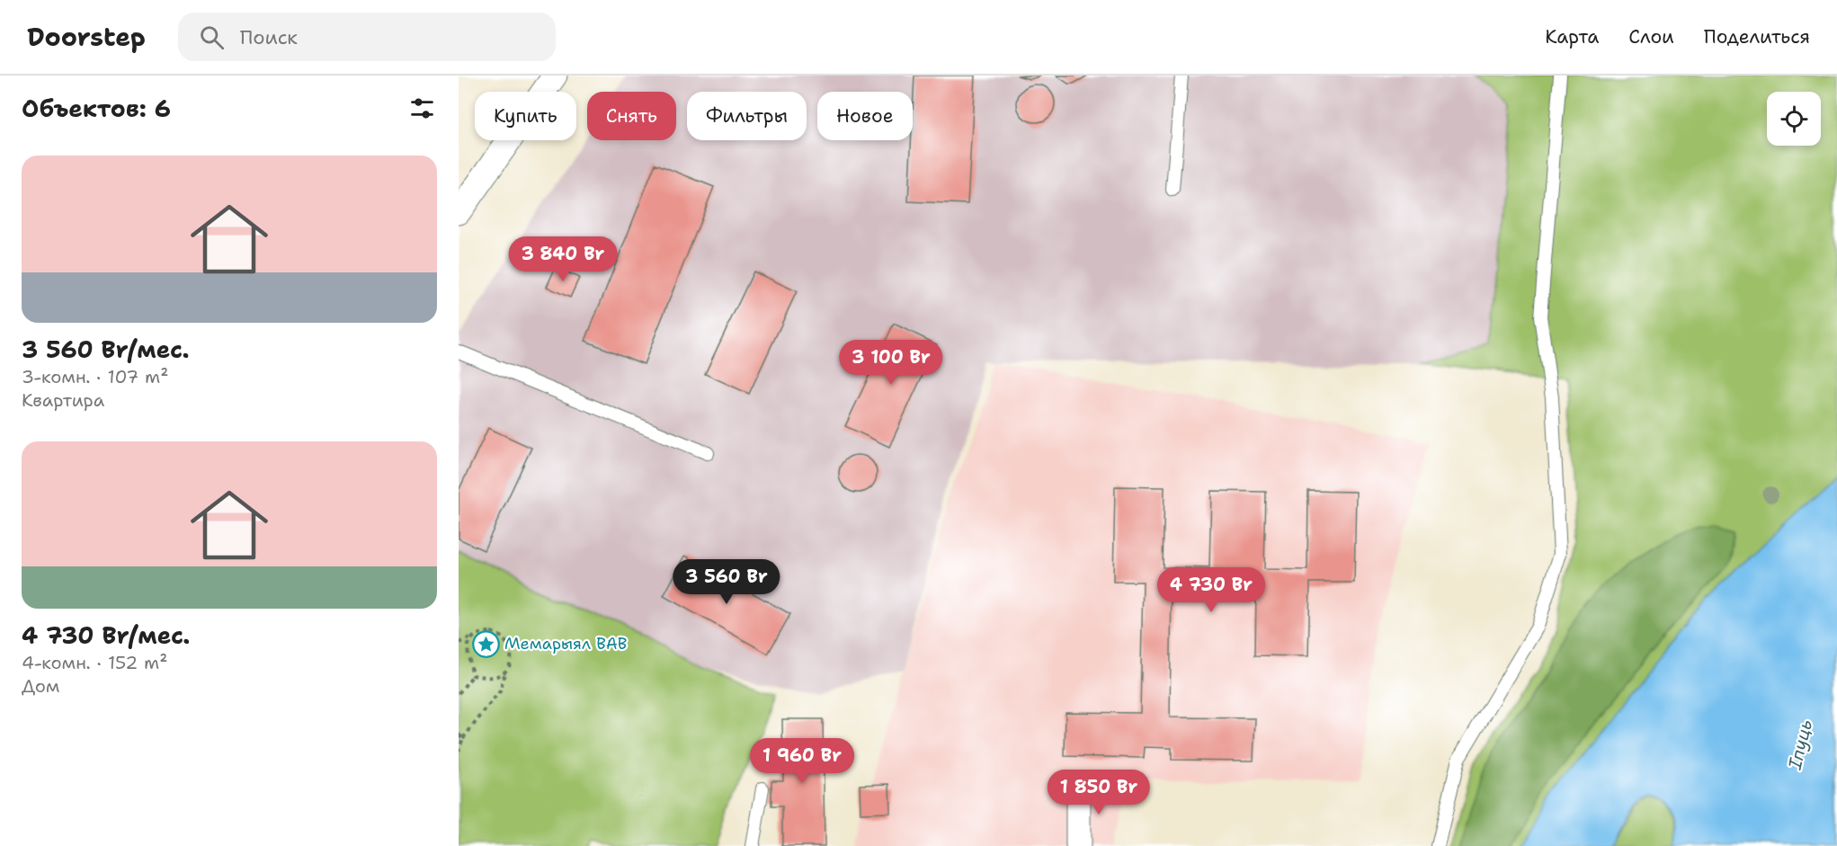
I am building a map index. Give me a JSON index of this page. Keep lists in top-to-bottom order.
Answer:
{
  "water": ["Іпуць"],
  "places": {
    "place": ["Мемарыял ВАВ"]
  },
  "page": {
    "header": "Doorstep",
    "search": "Поиск",
    "nav": ["Карта", "Слои", "Поделиться"],
    "heading": "Объектов: 6",
    "chip": [
      "Купить",
      "Снять",
      "Фильтры",
      "Новое"
    ],
    "list": [
      {
        "name": "3 560 Br/мес.",
        "note": "3-комн. · 107 m² · Квартира"
      },
      {
        "name": "4 730 Br/мес.",
        "note": "4-комн. · 152 m² · Дом"
      }
    ],
    "price": [
      "3 840 Br",
      "3 100 Br",
      "3 560 Br",
      "4 730 Br",
      "1 960 Br",
      "1 850 Br"
    ]
  }
}
